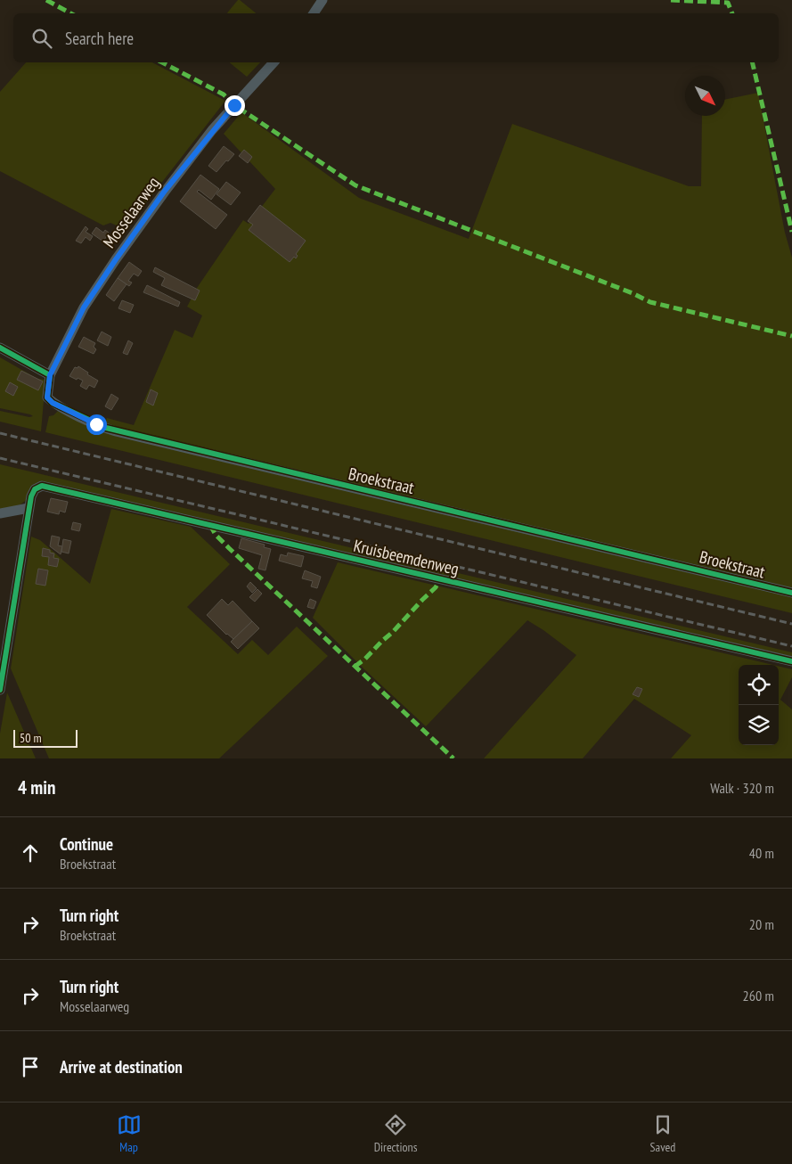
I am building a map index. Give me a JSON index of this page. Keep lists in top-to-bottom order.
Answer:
{
  "streets": {
    "street": ["Mosselaarweg", "Broekstraat", "Kruisbeemdenweg"]
  },
  "crossings": [
    ["Mosselaarweg", "Broekstraat"]
  ],
  "scale_bar": "50 m",
  "north": "bottom right",
  "page": {
    "search": "Search here",
    "scale": "50 m",
    "heading": ["4 min", "Walk · 320 m"],
    "list": [
      ["Continue", "Broekstraat", "40 m"],
      ["Turn right", "Broekstraat", "20 m"],
      ["Turn right", "Mosselaarweg", "260 m"],
      "Arrive at destination"
    ],
    "nav": ["Map", "Directions", "Saved"]
  }
}
